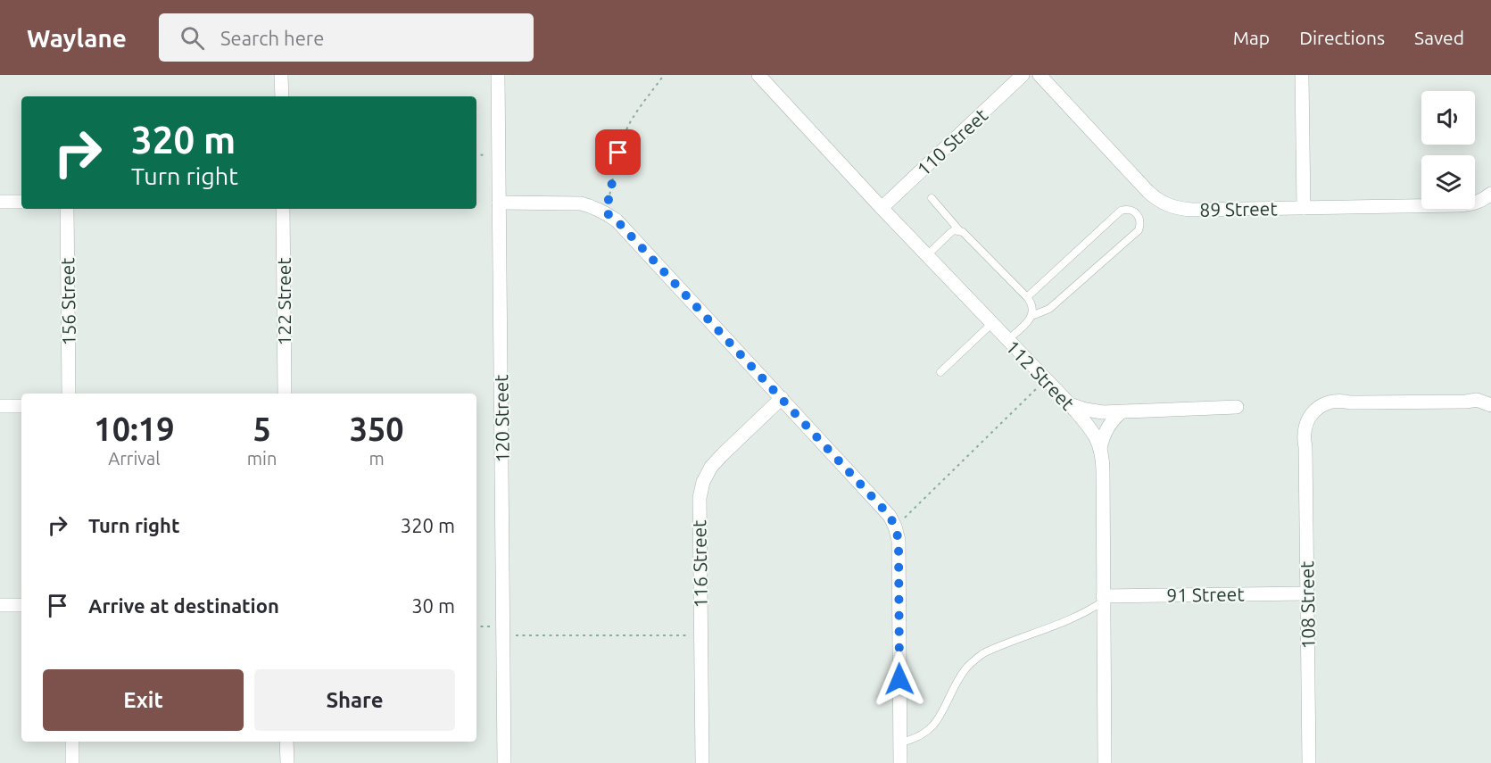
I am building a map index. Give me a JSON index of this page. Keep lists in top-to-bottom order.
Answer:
{
  "streets": {
    "street": [
      "110 Street",
      "89 Street",
      "156 Street",
      "122 Street",
      "112 Street",
      "120 Street",
      "116 Street",
      "91 Street",
      "108 Street"
    ]
  },
  "crossings": [
    ["110 Street", "112 Street"],
    ["112 Street", "91 Street"],
    ["91 Street", "108 Street"]
  ],
  "page": {
    "header": "Waylane",
    "search": "Search here",
    "nav": ["Map", "Directions", "Saved"],
    "turn": ["320 m", "Turn right"],
    "eta": [
      "10:19",
      "Arrival",
      "5",
      "min",
      "350",
      "m"
    ],
    "list": [
      {
        "name": "Turn right",
        "value": "320 m"
      },
      {
        "name": "Arrive at destination",
        "value": "30 m"
      }
    ],
    "buttons": ["Exit", "Share"]
  }
}
